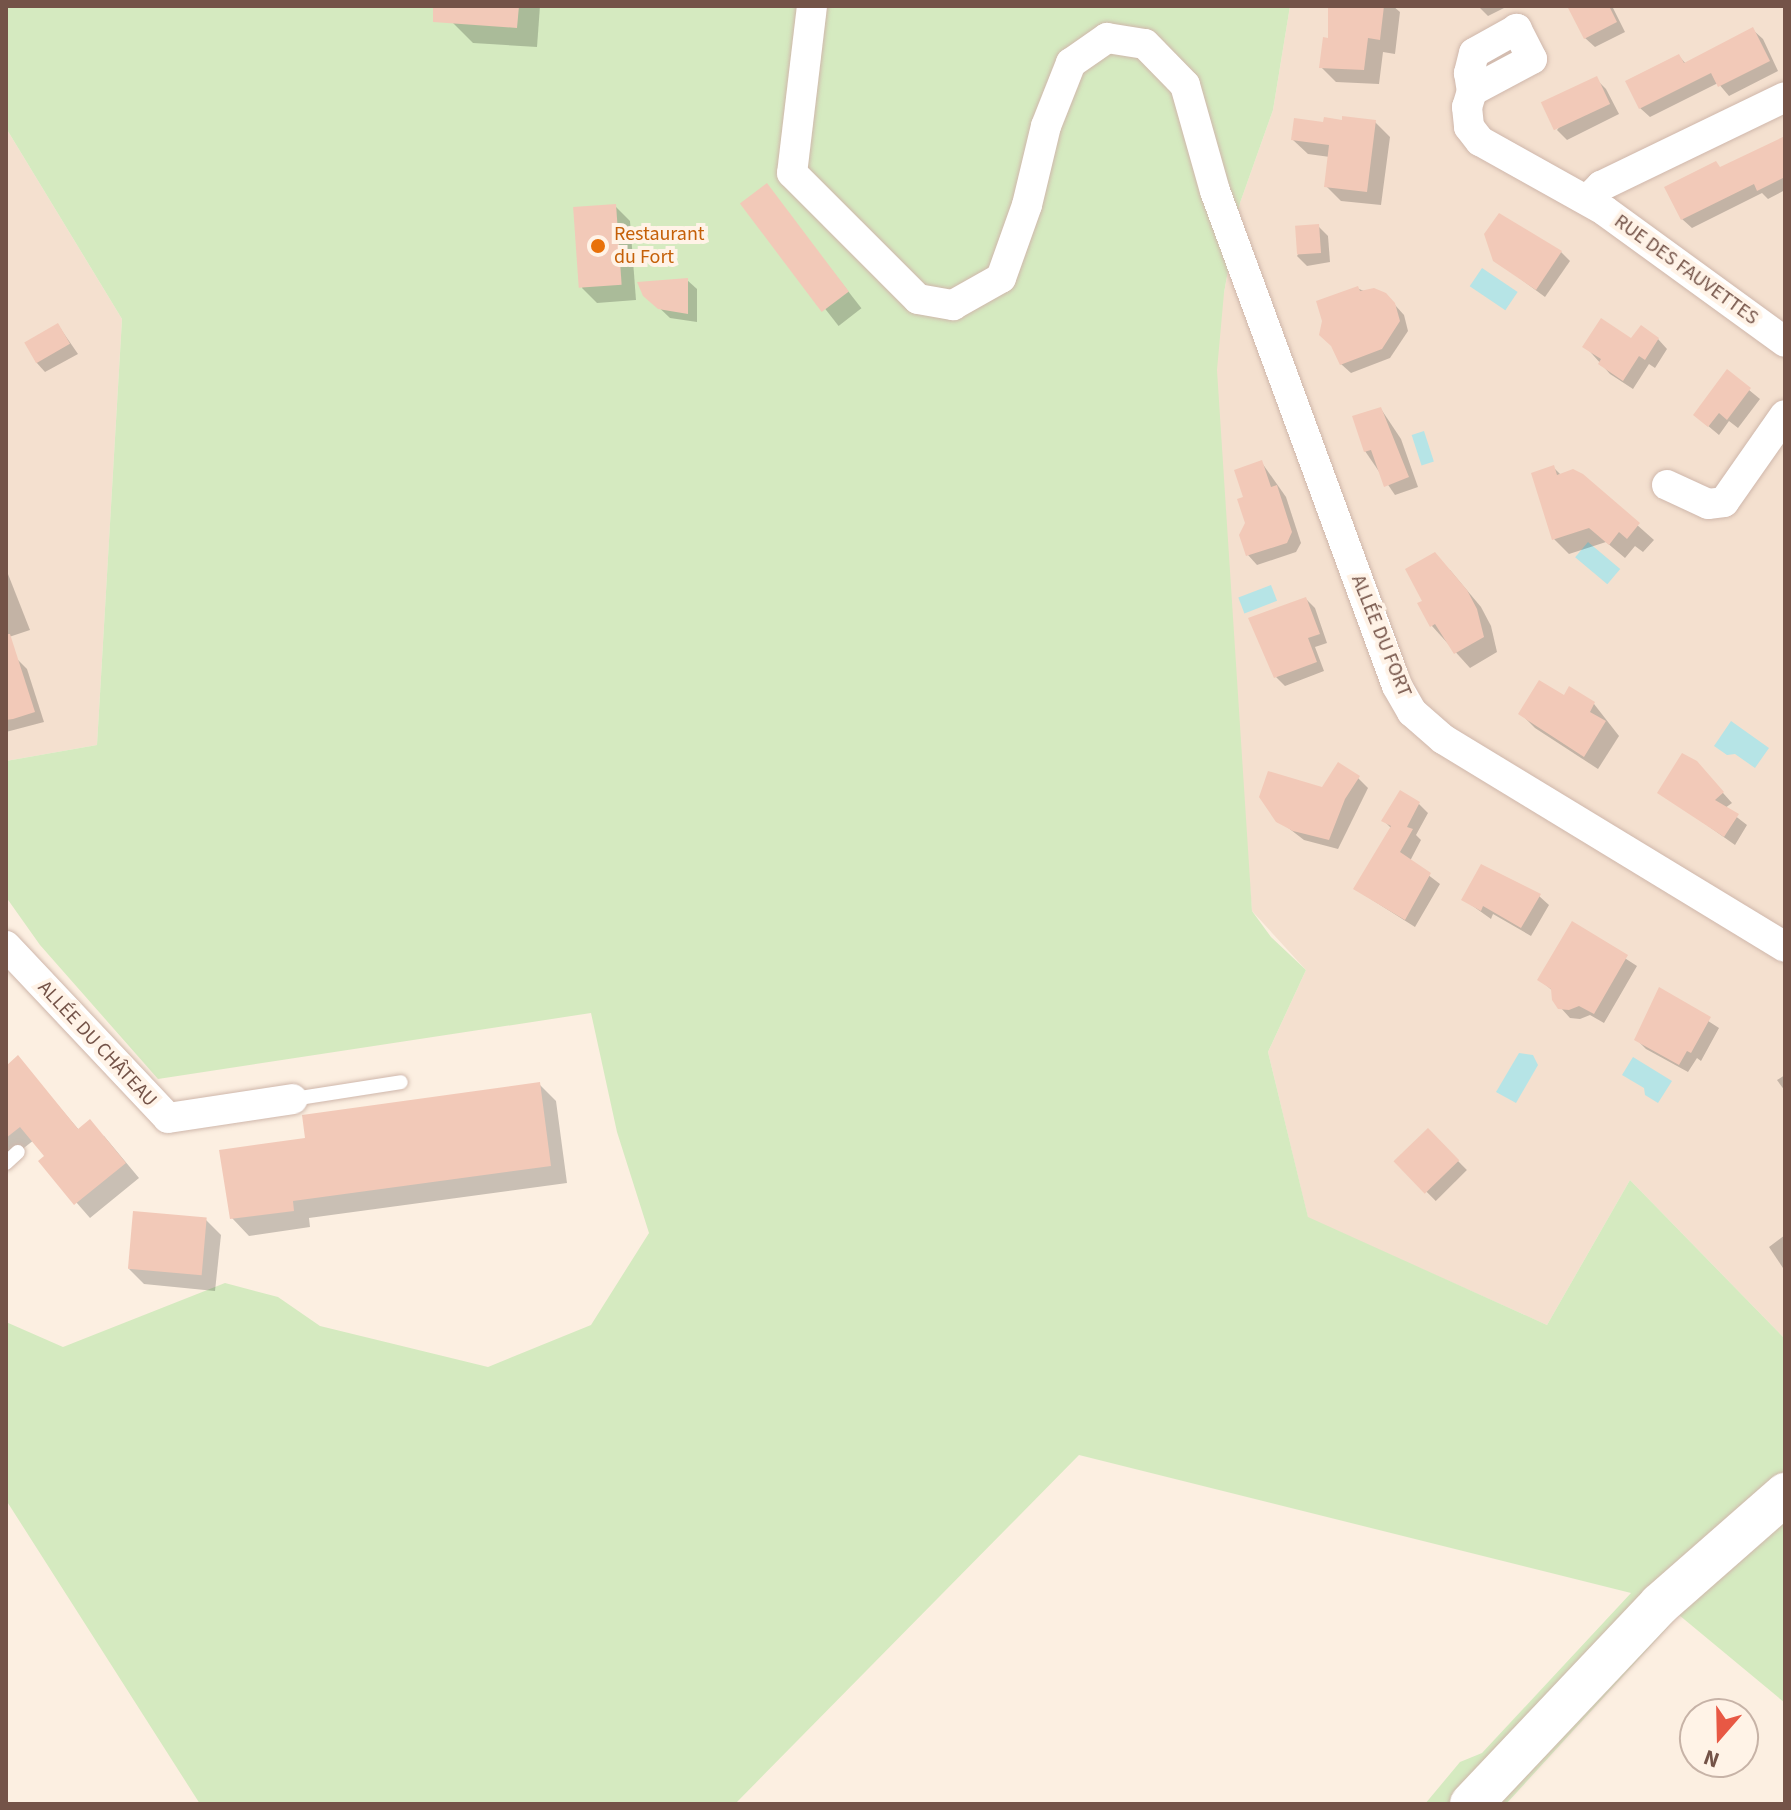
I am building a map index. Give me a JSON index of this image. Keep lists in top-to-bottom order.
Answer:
{
  "streets": {
    "street": ["RUE DES FAUVETTES", "ALLÉE DU FORT", "ALLÉE DU CHÂTEAU"]
  },
  "places": ["Restaurant du Fort"],
  "north": "bottom"
}
